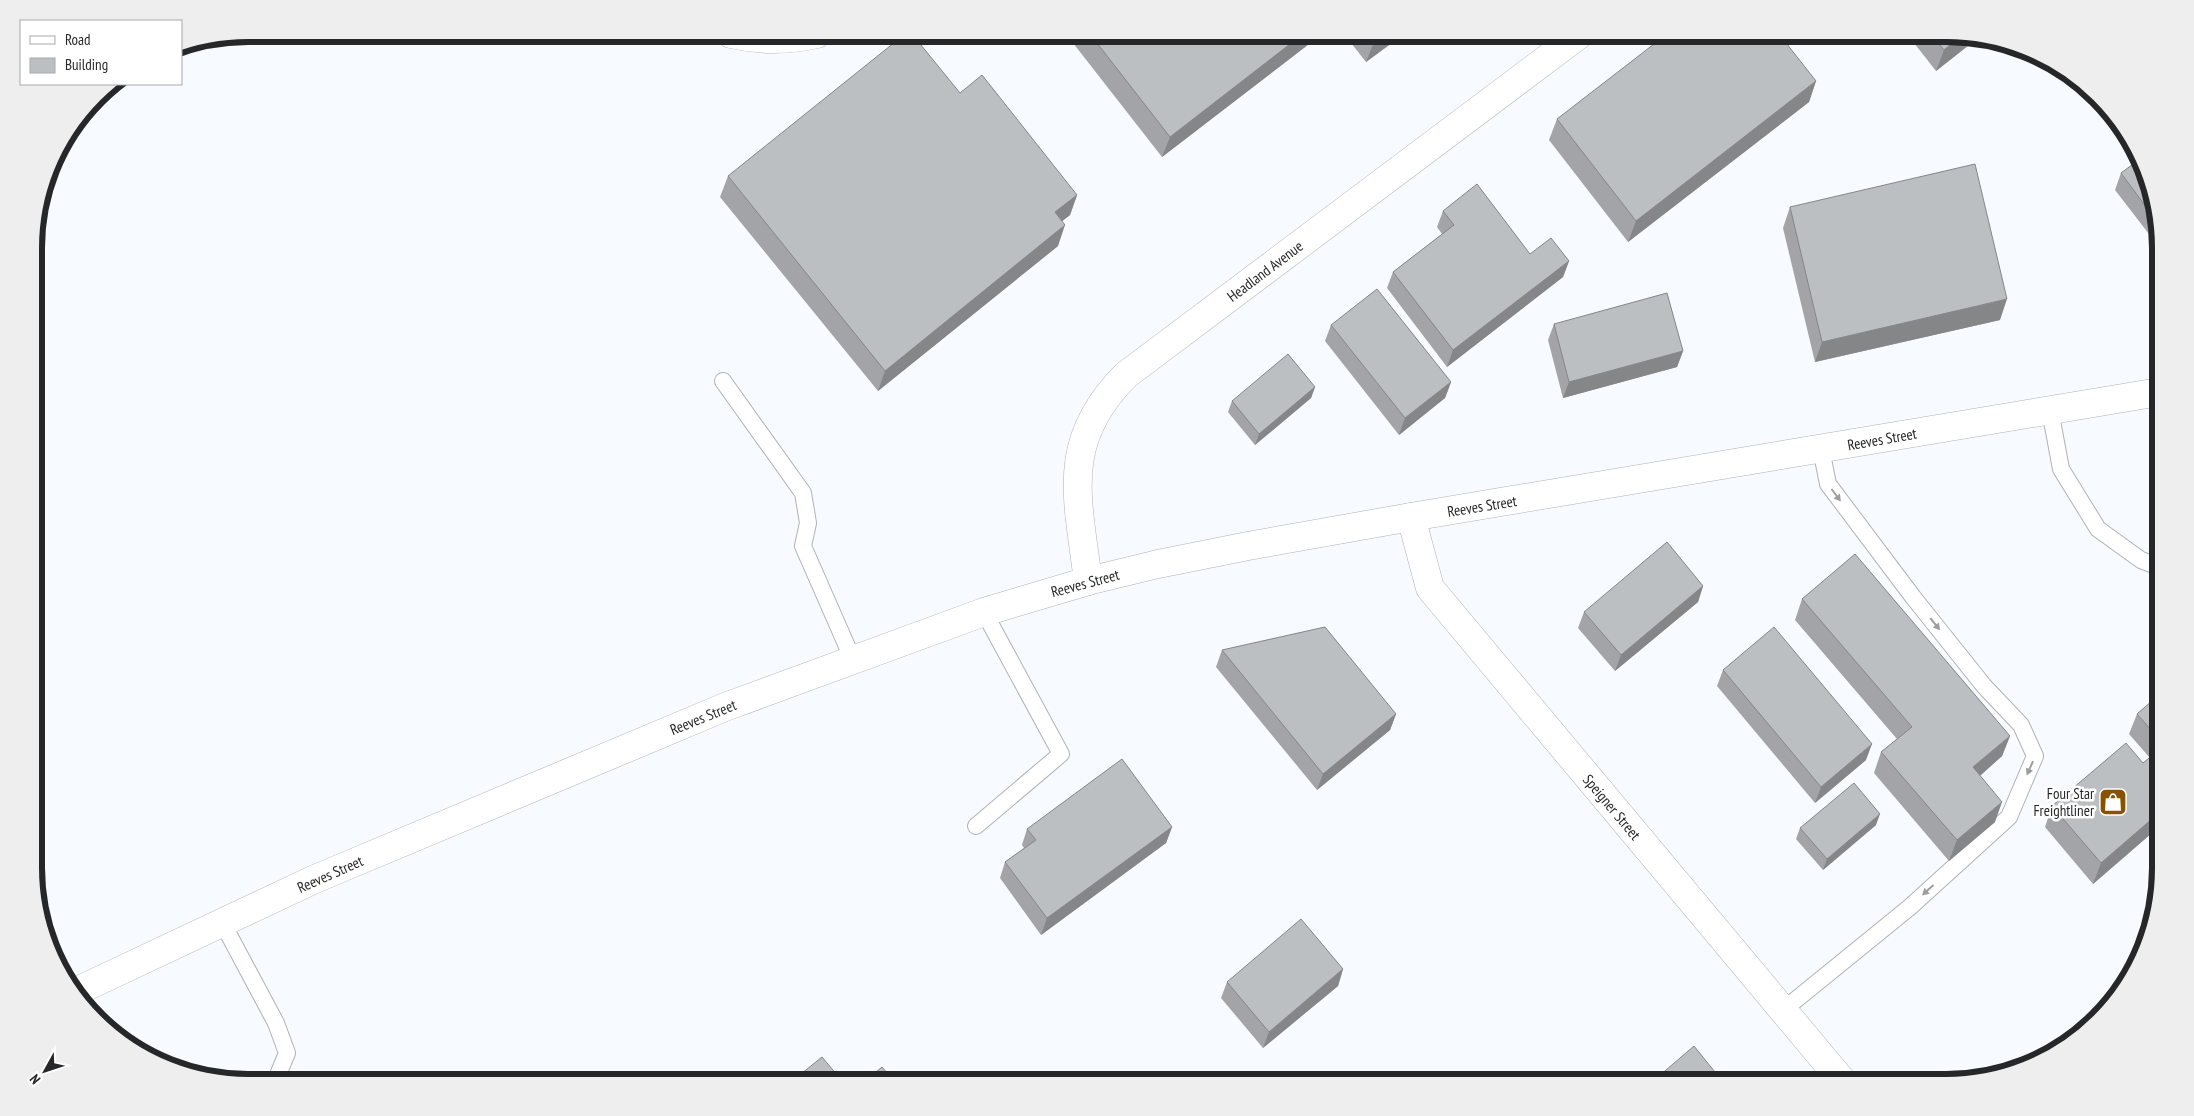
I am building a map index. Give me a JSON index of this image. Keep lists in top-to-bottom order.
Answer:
{
  "streets": {
    "main road": ["Headland Avenue", "Reeves Street", "Speigner Street"]
  },
  "crossings": [
    ["Headland Avenue", "Reeves Street"],
    ["Reeves Street", "Speigner Street"]
  ],
  "places": {
    "shop": ["Four Star Freightliner"]
  },
  "legend": ["Road", "Building"],
  "north": "bottom left"
}
